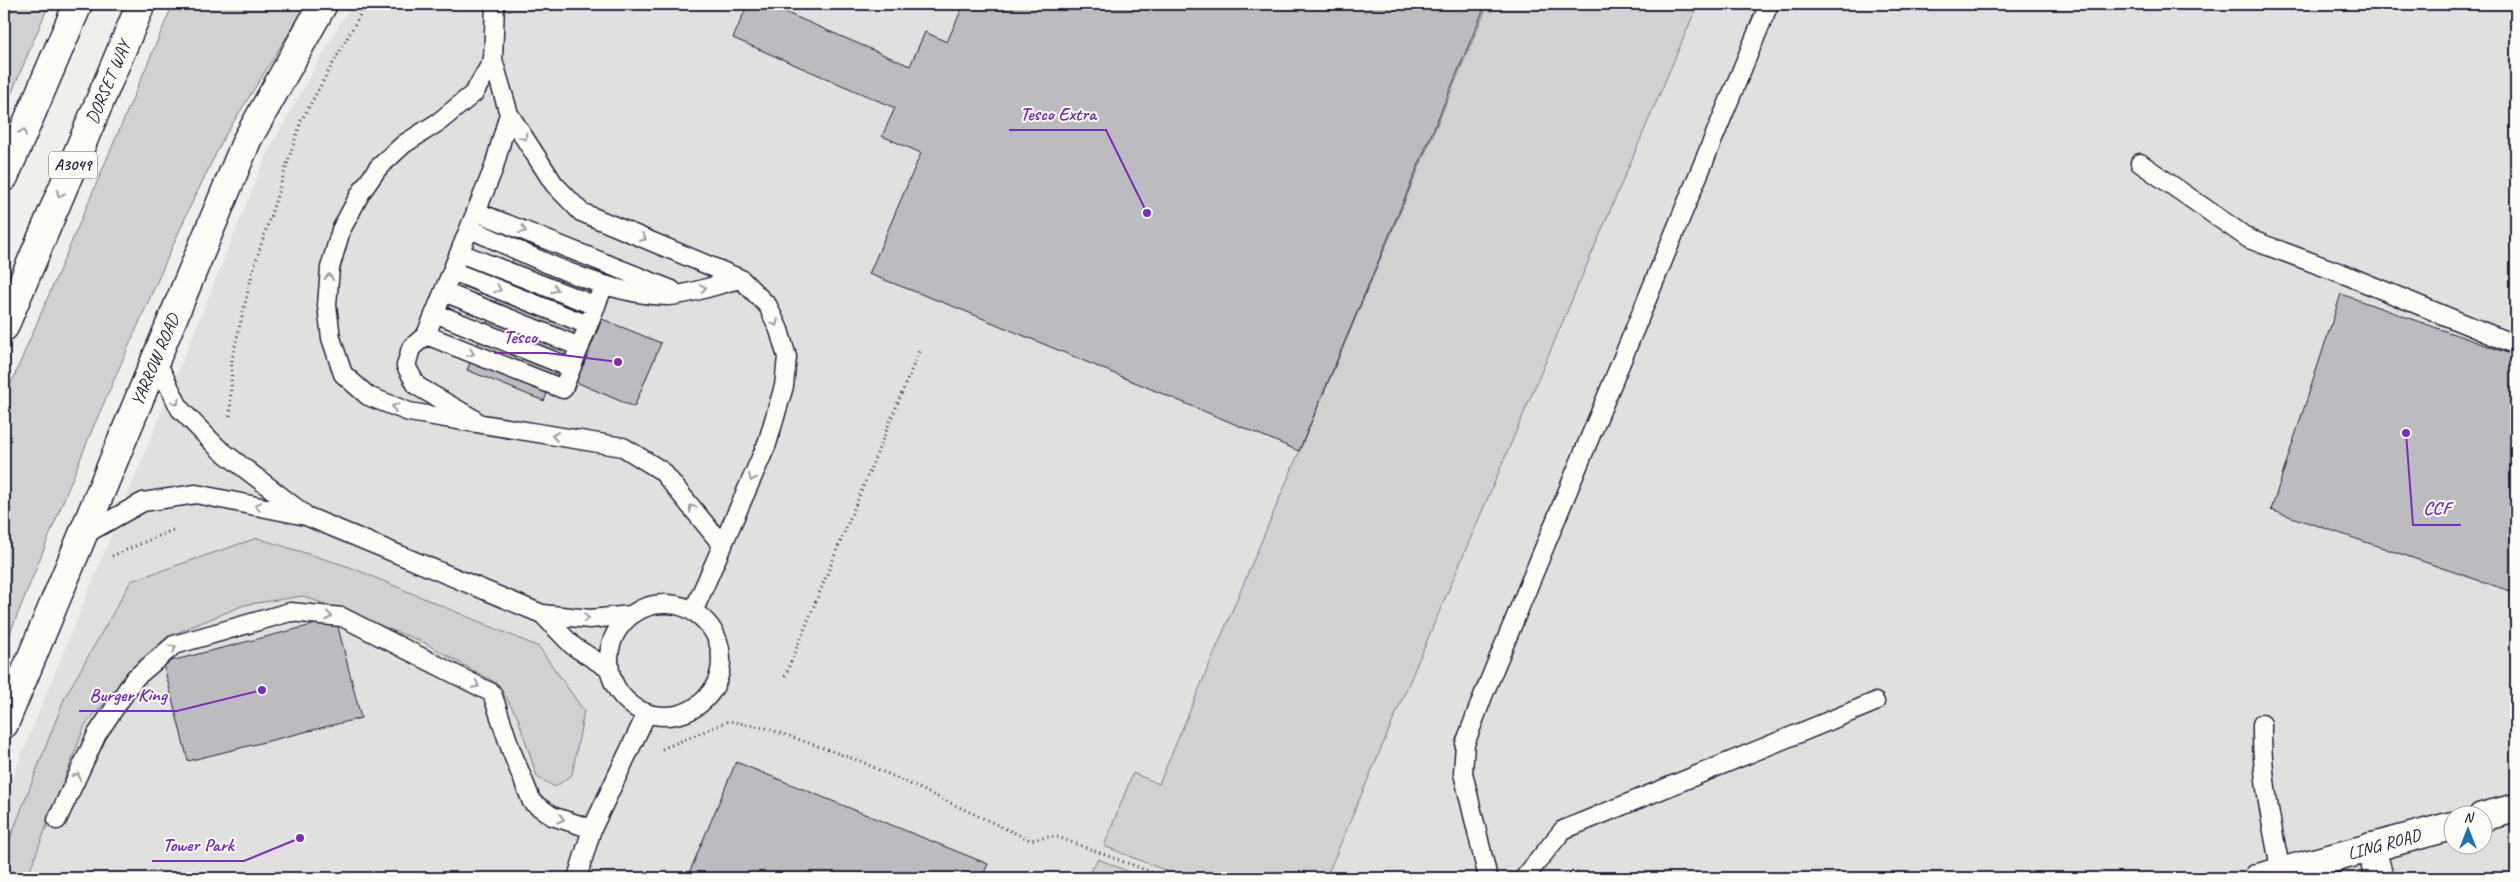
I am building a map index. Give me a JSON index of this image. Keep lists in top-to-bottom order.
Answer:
{
  "streets": {
    "main road": [
      "DORSET WAY",
      "A3049",
      "YARROW ROAD",
      "LING ROAD"
    ]
  },
  "places": [
    "Tesco Extra",
    "Tesco",
    "CCF",
    "Burger King",
    "Tower Park"
  ],
  "north": "top"
}
